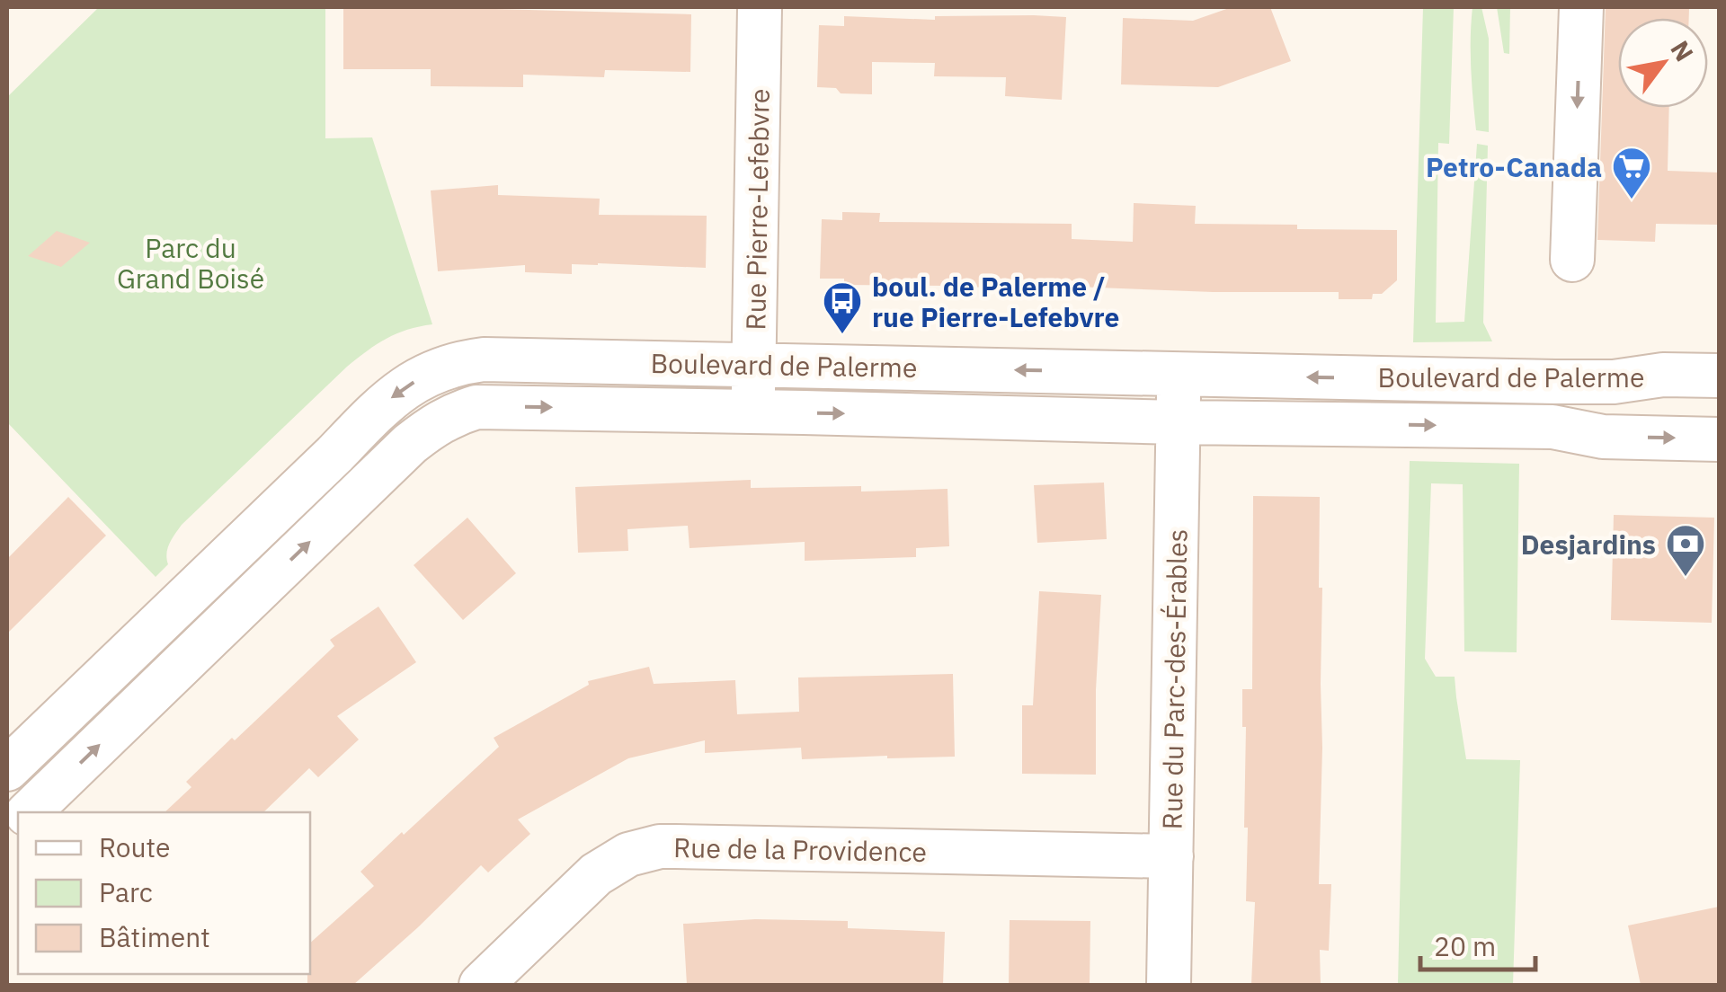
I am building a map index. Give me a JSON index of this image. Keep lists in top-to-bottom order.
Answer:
{
  "streets": {
    "street": [
      "Rue Pierre-Lefebvre",
      "Boulevard de Palerme",
      "Rue du Parc-des-Érables",
      "Rue de la Providence"
    ]
  },
  "crossings": [
    ["Rue Pierre-Lefebvre", "Boulevard de Palerme"],
    ["Boulevard de Palerme", "Rue du Parc-des-Érables"],
    ["Rue du Parc-des-Érables", "Rue de la Providence"]
  ],
  "parks": ["Parc du Grand Boisé"],
  "places": {
    "supermarket": ["Petro-Canada"],
    "bus stop": ["boul. de Palerme / rue Pierre-Lefebvre"],
    "bank": ["Desjardins"]
  },
  "legend": ["Route", "Parc", "Bâtiment"],
  "scale_bar": "20 m",
  "north": "top right"
}
